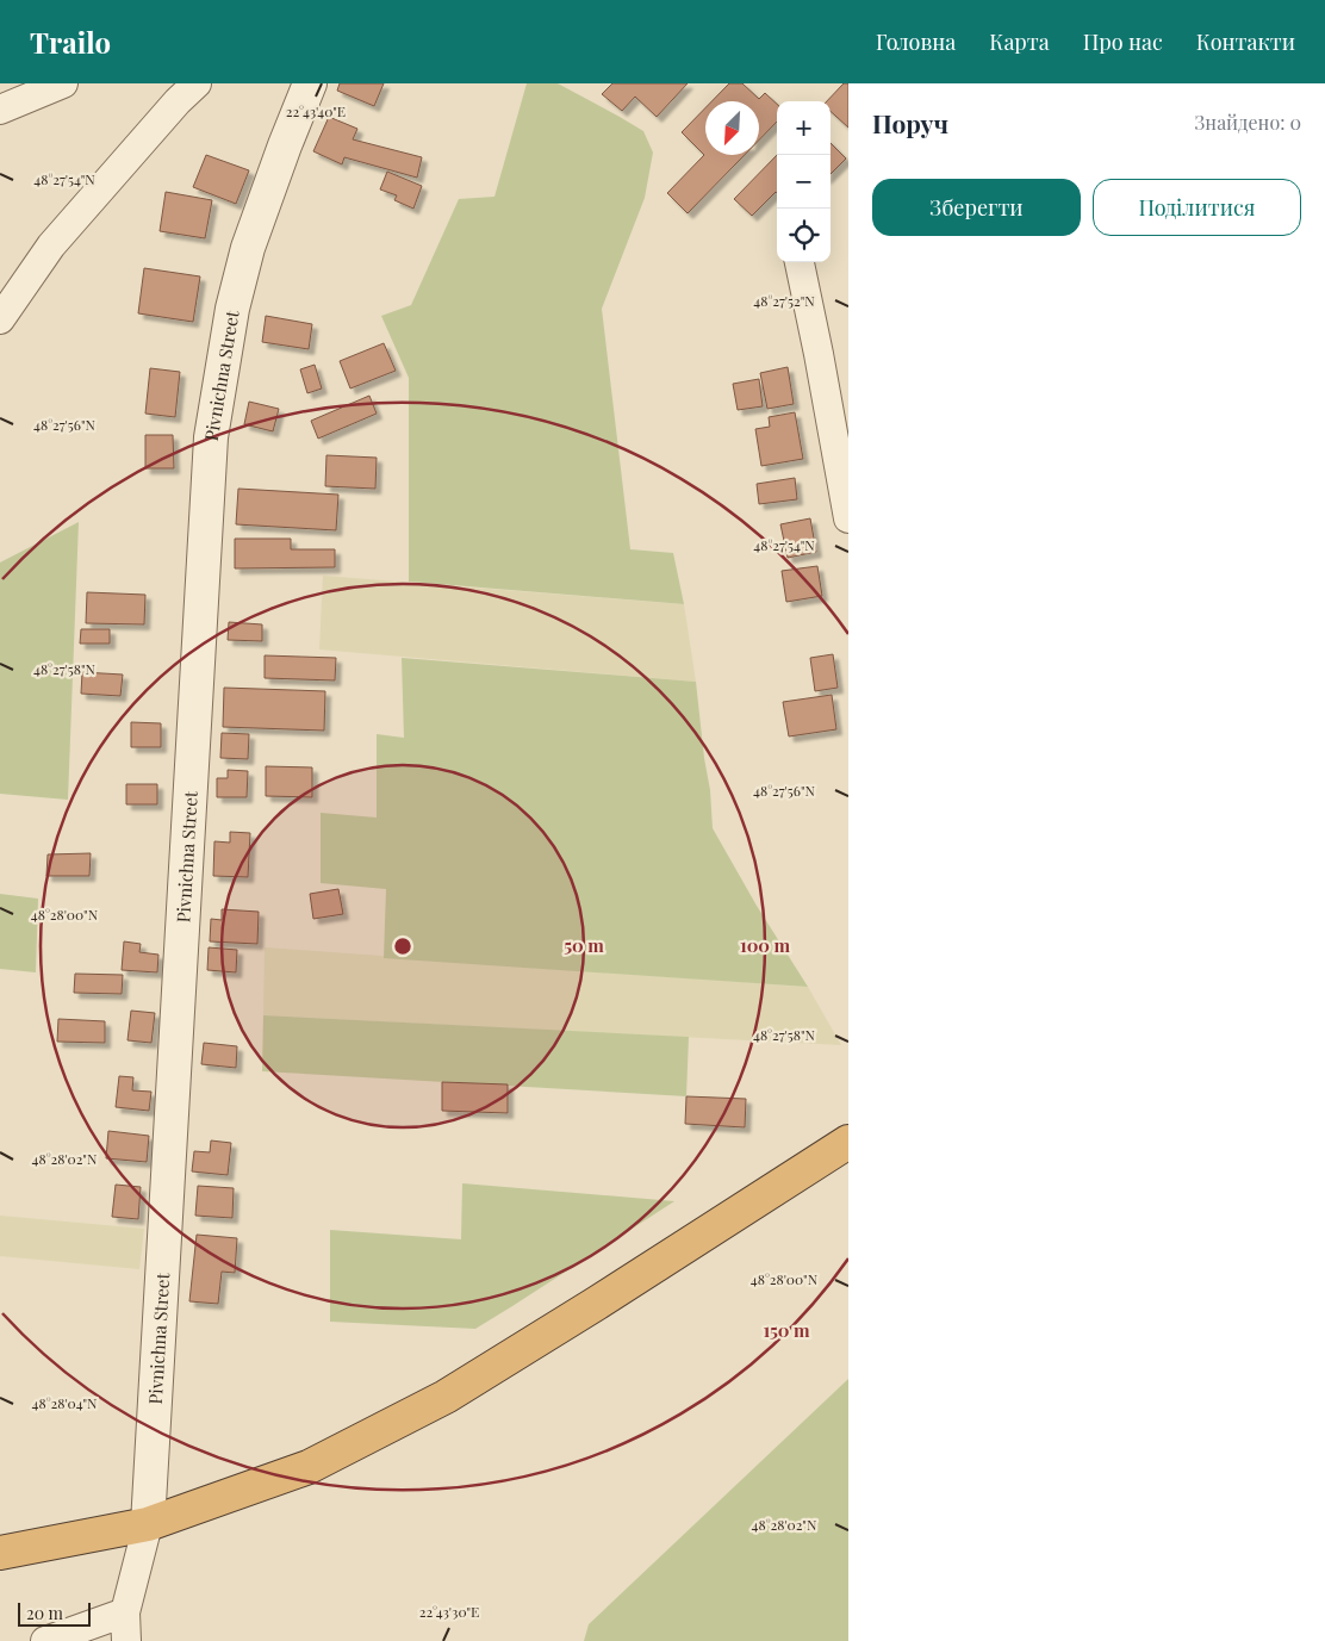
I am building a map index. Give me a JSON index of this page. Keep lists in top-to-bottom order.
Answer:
{
  "streets": {
    "street": ["Pivnichna Street"]
  },
  "scale_bar": "20 m",
  "north": "bottom left",
  "page": {
    "header": "Trailo",
    "nav": [
      "Головна",
      "Карта",
      "Про нас",
      "Контакти"
    ],
    "heading": ["Поруч", "Знайдено: 0"],
    "map_buttons": ["+", "−"],
    "buttons": ["Зберегти", "Поділитися"],
    "scale": "20 m"
  },
  "coordinates": [
    "22°43'40\"E",
    "48°27'54\"N",
    "48°27'52\"N",
    "48°27'56\"N",
    "48°27'58\"N",
    "48°28'00\"N",
    "48°28'02\"N",
    "48°28'04\"N",
    "22°43'30\"E"
  ],
  "rings": ["50 m", "100 m", "150 m"]
}
